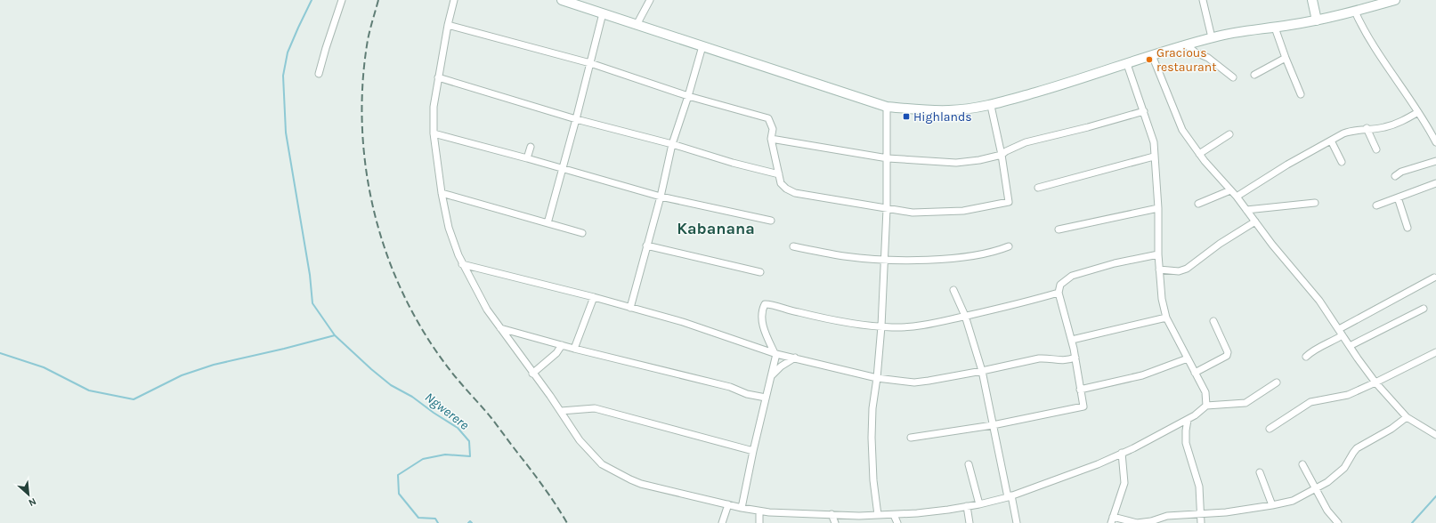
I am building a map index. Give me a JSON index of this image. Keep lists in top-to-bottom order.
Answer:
{
  "districts": ["Kabanana"],
  "water": ["Ngwerere"],
  "places": {
    "other": ["Gracious restaurant"],
    "transit": ["Highlands"]
  },
  "north": "bottom right"
}
